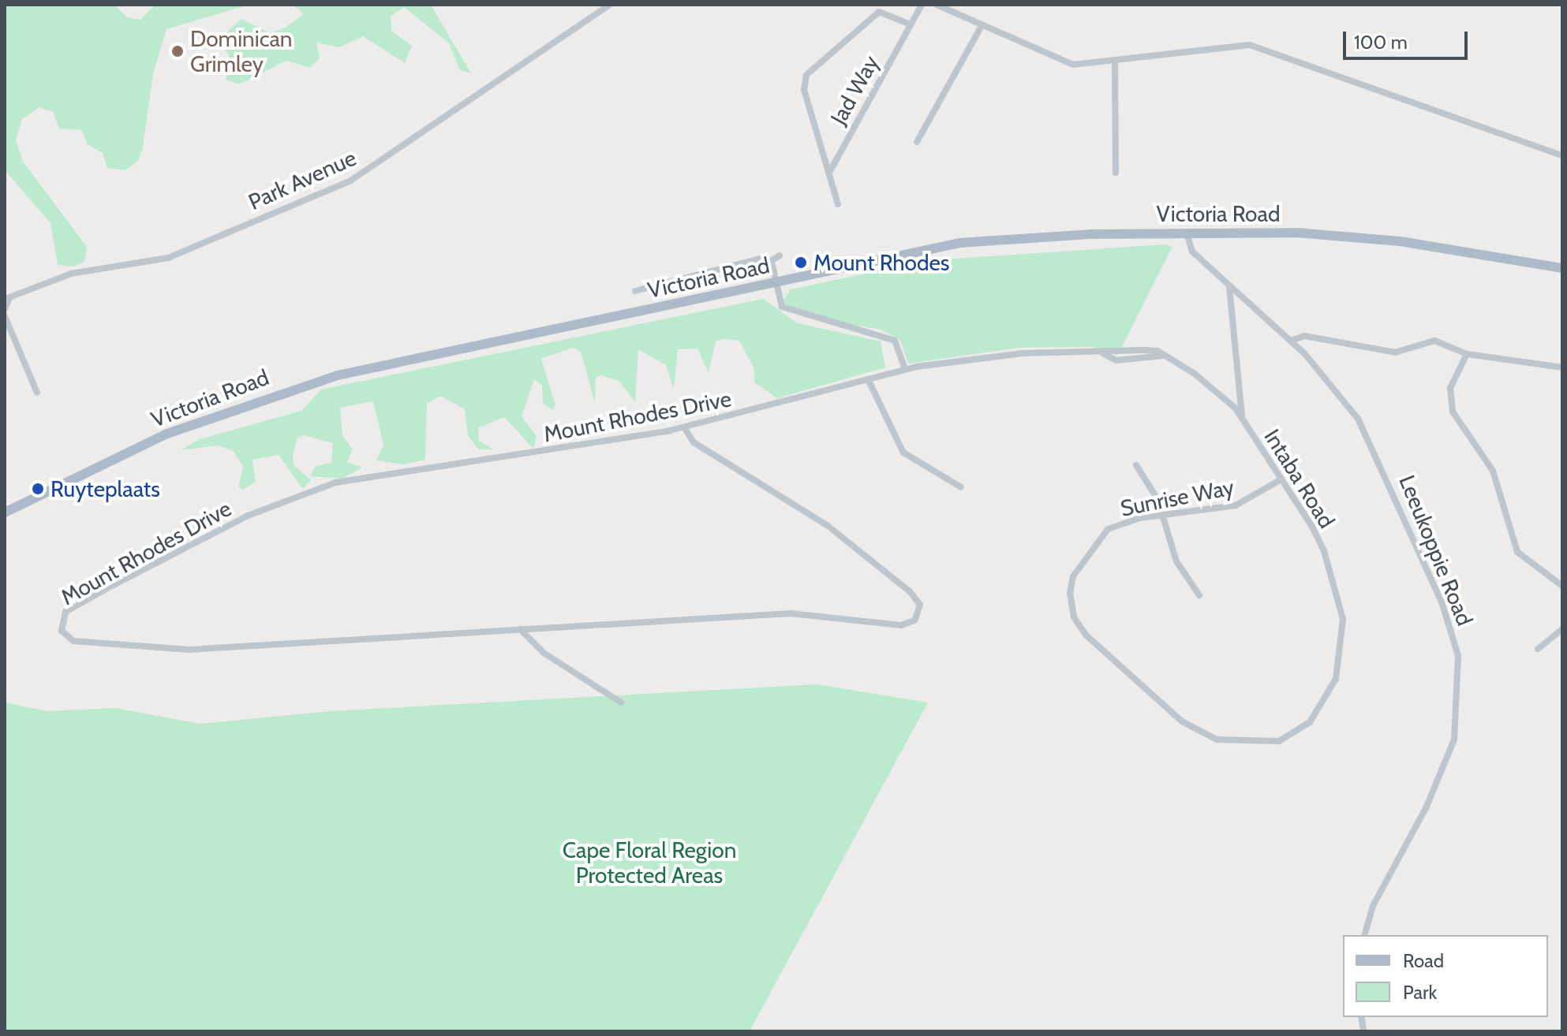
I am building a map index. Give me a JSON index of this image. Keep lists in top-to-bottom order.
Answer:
{
  "streets": {
    "main road": ["Victoria Road"],
    "street": [
      "Jad Way",
      "Park Avenue",
      "Mount Rhodes Drive",
      "Intaba Road",
      "Sunrise Way",
      "Leeukoppie Road"
    ]
  },
  "crossings": [
    ["Victoria Road", "Leeukoppie Road"],
    ["Mount Rhodes Drive", "Intaba Road"],
    ["Intaba Road", "Sunrise Way"],
    ["Intaba Road", "Leeukoppie Road"]
  ],
  "parks": ["Cape Floral Region Protected Areas"],
  "places": ["Dominican Grimley", "Mount Rhodes", "Ruyteplaats"],
  "legend": ["Road", "Park"],
  "scale_bar": "100 m"
}
